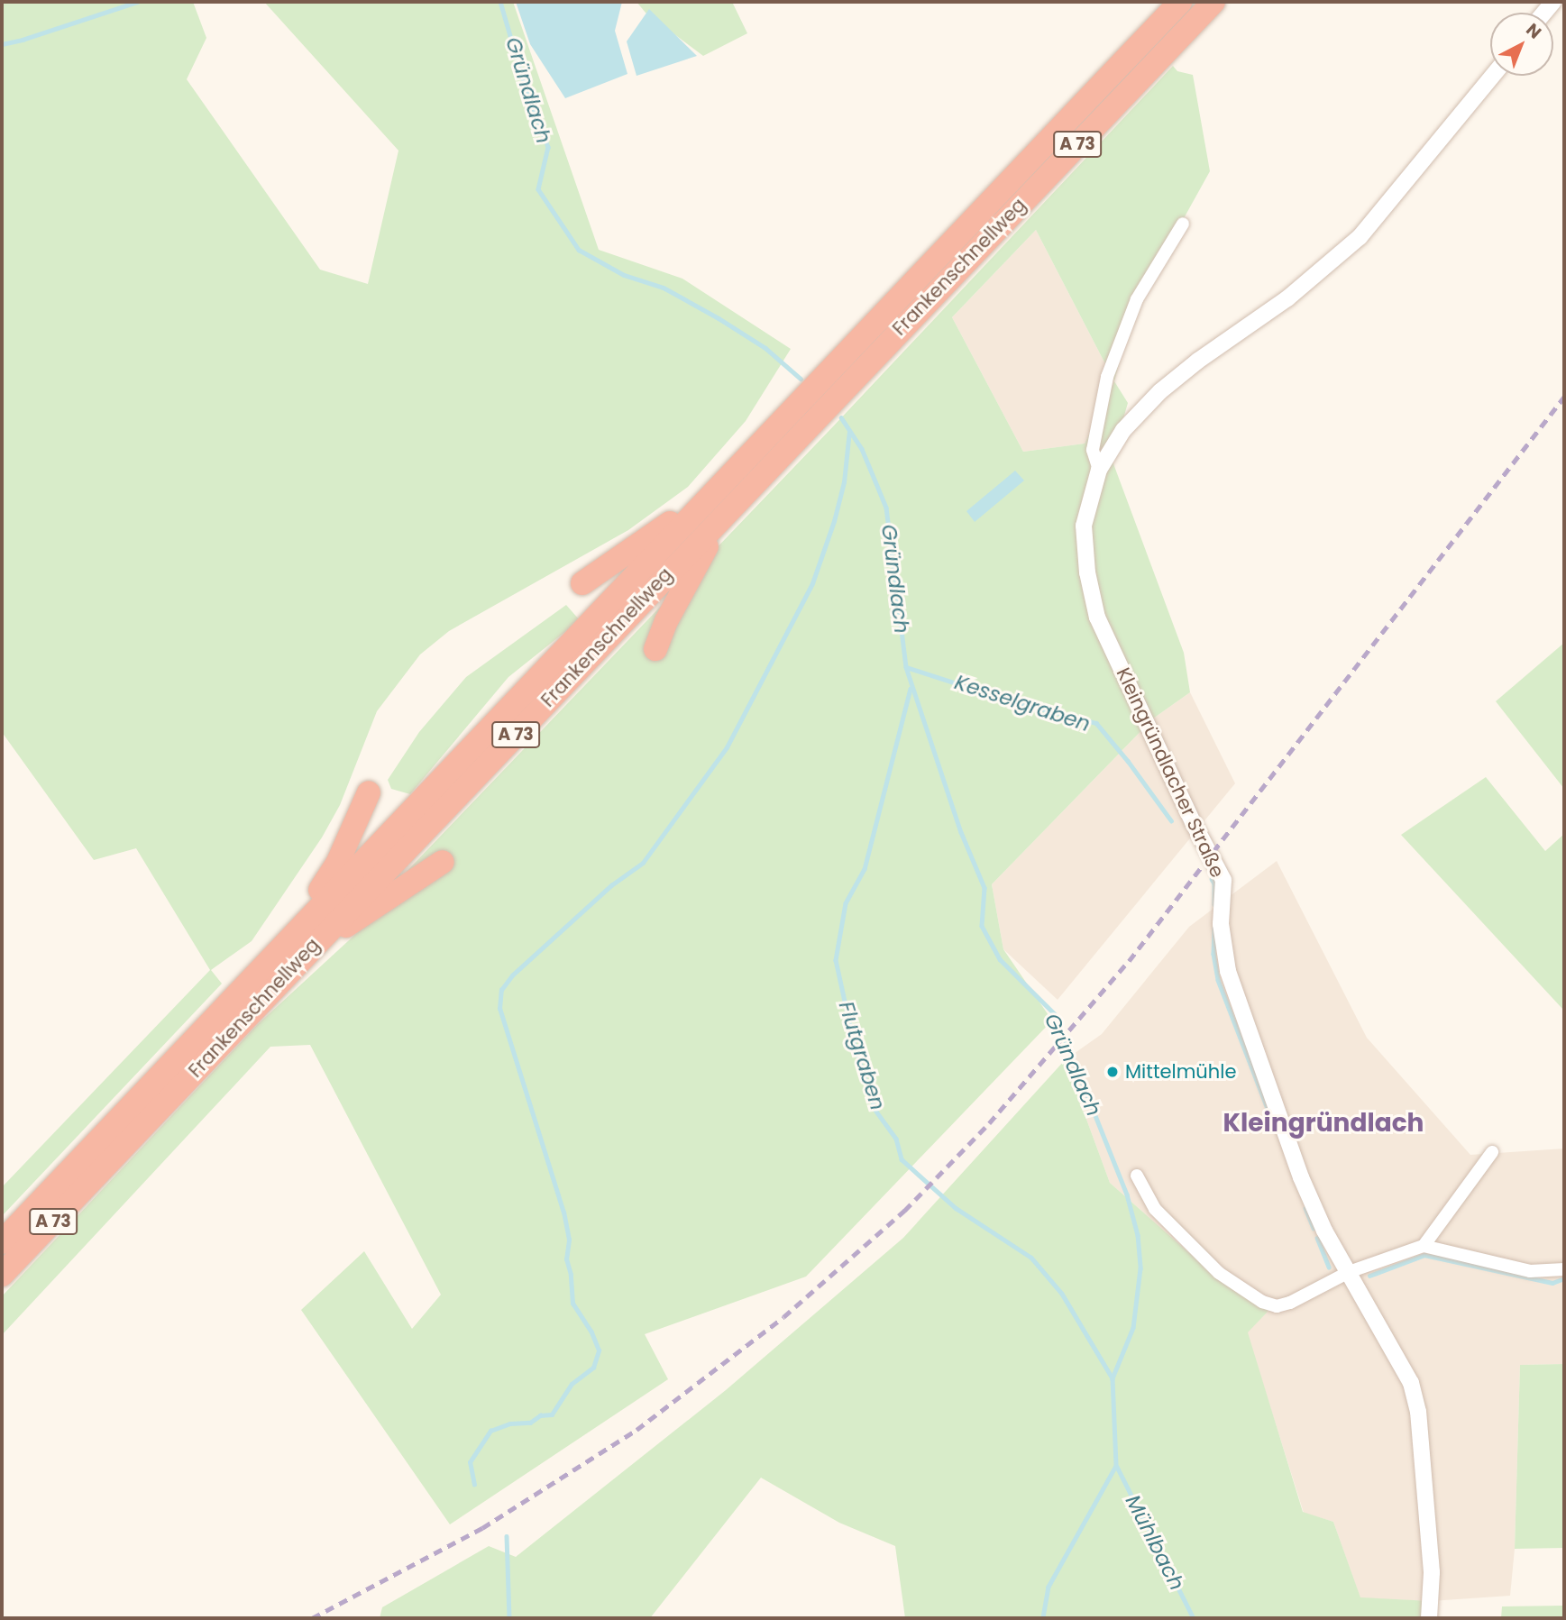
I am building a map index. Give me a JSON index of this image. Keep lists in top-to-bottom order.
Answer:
{
  "streets": {
    "highway": ["A 73", "Frankenschnellweg"],
    "street": ["Kleingründlacher Straße"]
  },
  "districts": ["Kleingründlach"],
  "water": [
    "Gründlach",
    "Kesselgraben",
    "Flutgraben",
    "Mühlbach"
  ],
  "places": ["Mittelmühle"],
  "north": "top right"
}
